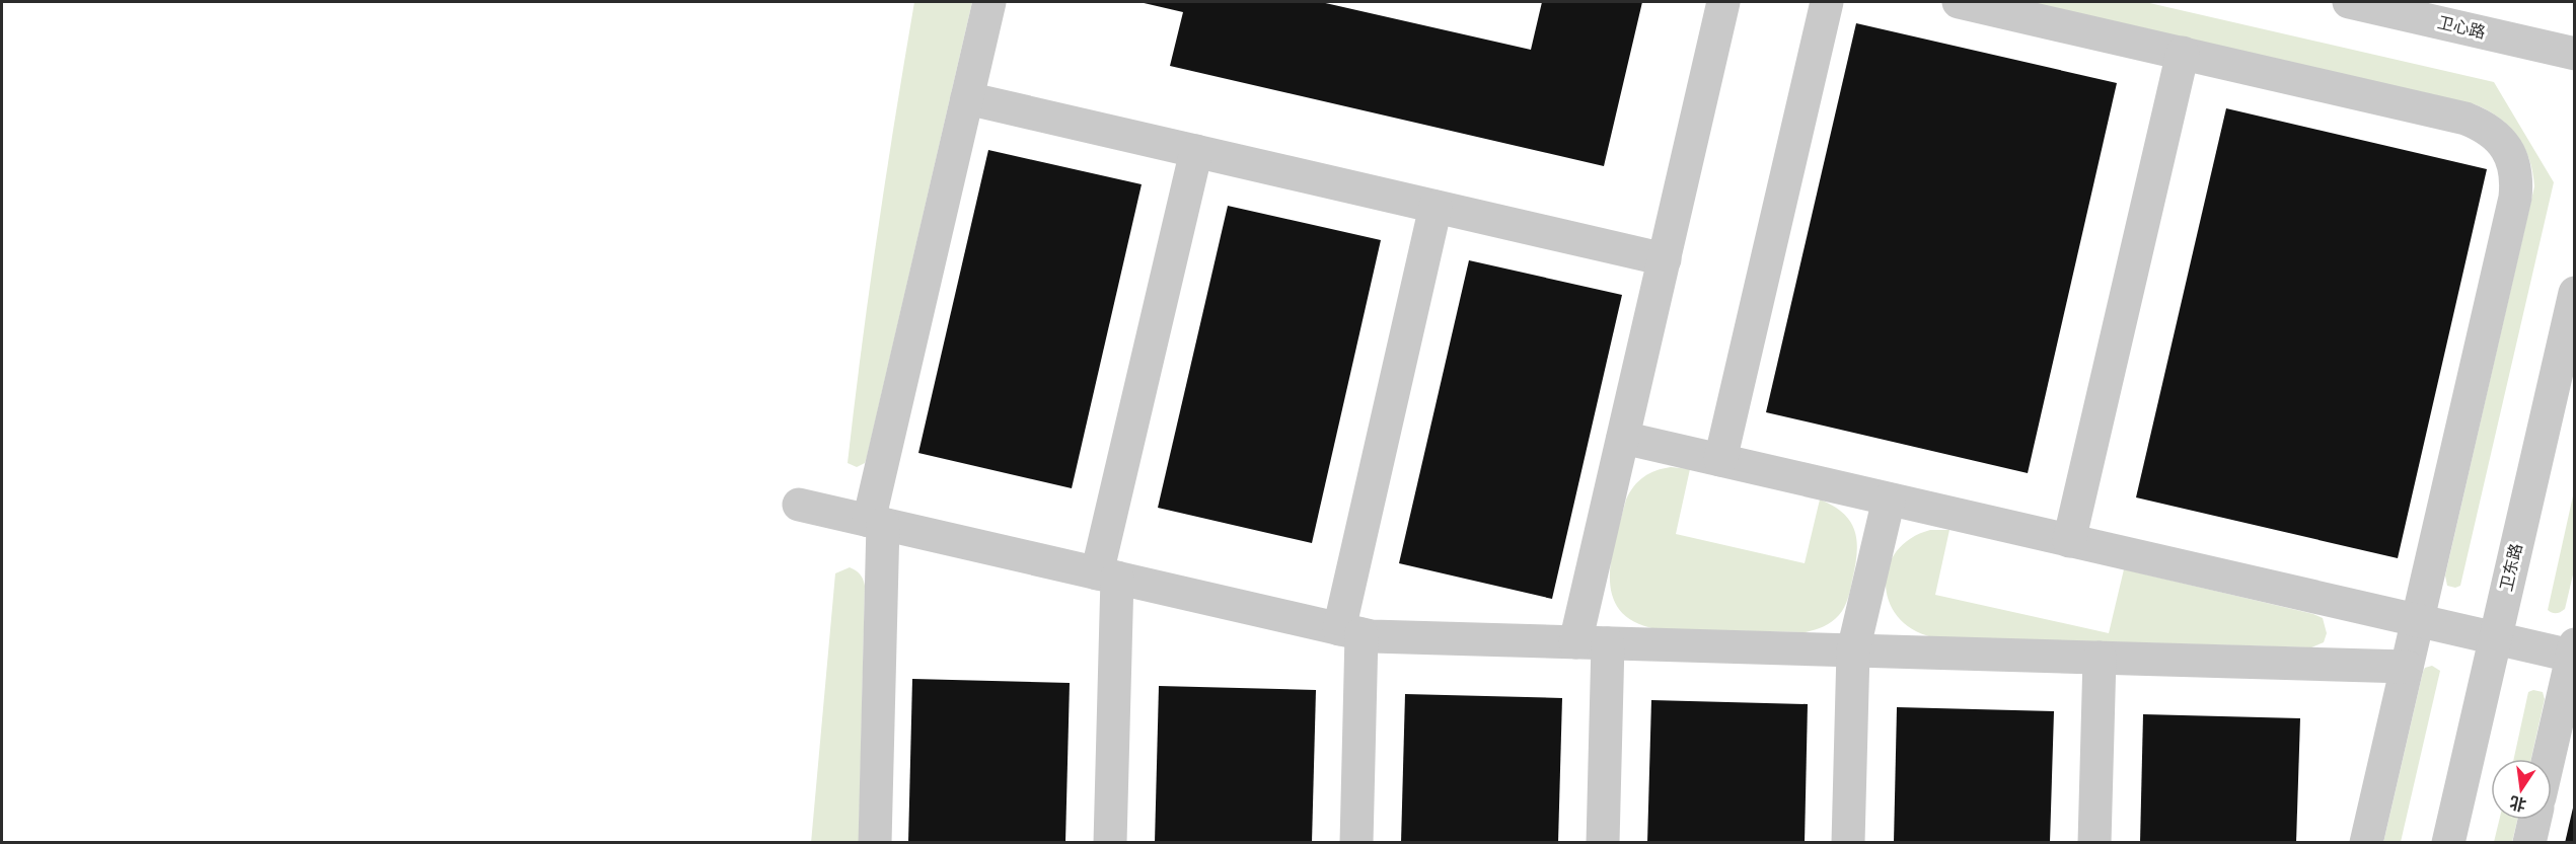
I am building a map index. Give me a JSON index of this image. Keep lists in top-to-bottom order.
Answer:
{
  "streets": {
    "street": ["卫心路", "卫东路"]
  },
  "north": "bottom"
}
